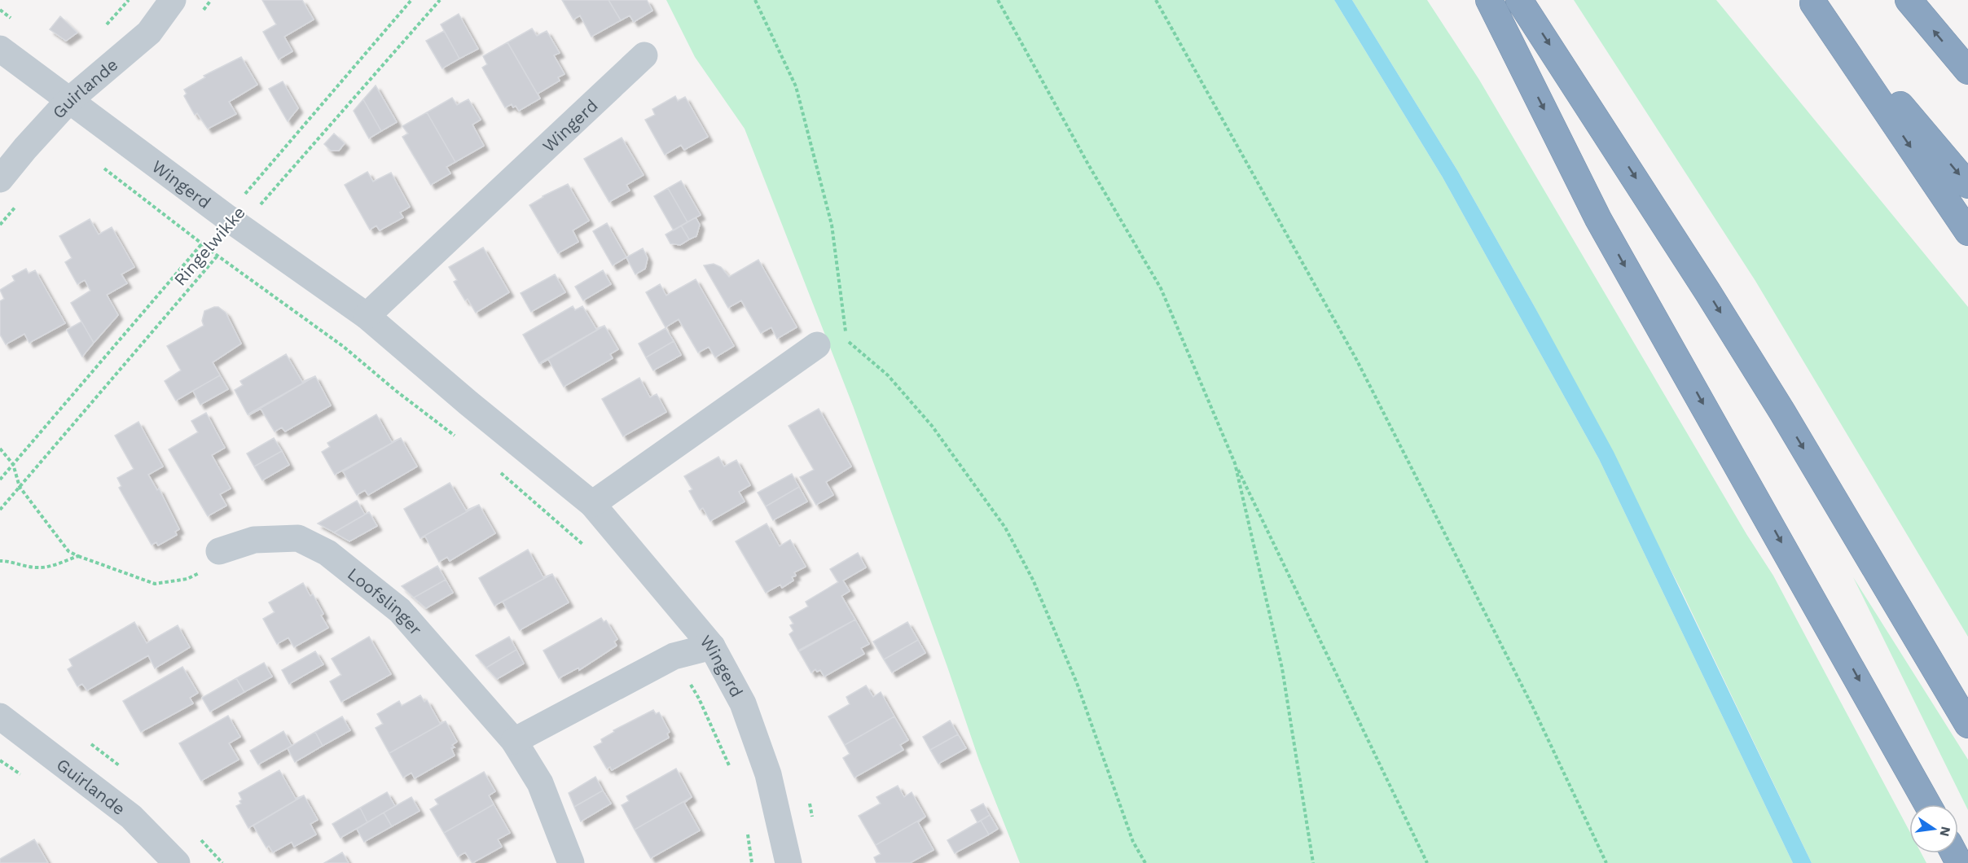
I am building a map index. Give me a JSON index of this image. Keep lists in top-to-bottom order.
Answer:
{
  "streets": {
    "street": ["Guirlande", "Wingerd", "Loofslinger"],
    "path": ["Ringelwikke"]
  },
  "crossings": [
    ["Guirlande", "Wingerd"],
    ["Wingerd", "Ringelwikke"]
  ],
  "north": "right"
}
